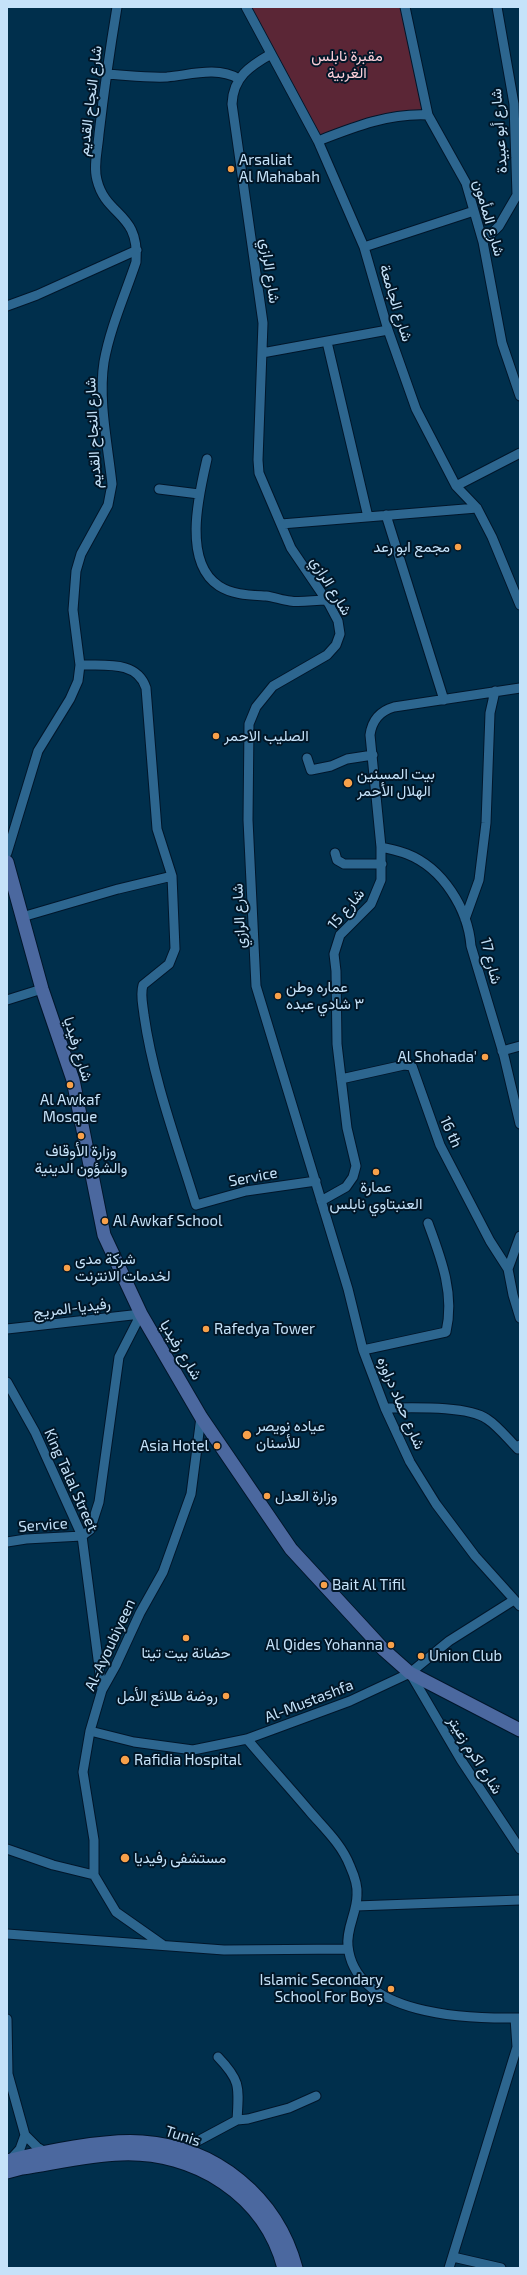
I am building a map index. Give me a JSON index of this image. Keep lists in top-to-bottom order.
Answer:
{
  "streets": {
    "main road": ["شارع رفيديا", "Tunis"],
    "street": [
      "شارع النجاح القديم",
      "شارع أبو عبيدة",
      "شارع المأمون",
      "شارع الرازي",
      "شارع الجامعة",
      "شارع 15",
      "شارع 17",
      "16 th",
      "Service",
      "رفيديا-المريج",
      "شارع حماد دراوزه",
      "King Talal Street",
      "Al-Ayoubiyeen",
      "Al-Mustashfa",
      "شارع اكرم زعيتر"
    ]
  },
  "crossings": [
    ["شارع أبو عبيدة", "شارع المأمون"],
    ["شارع الرازي", "شارع الجامعة"],
    ["شارع الرازي", "Service"],
    ["شارع الرازي", "شارع حماد دراوزه"],
    ["شارع 15", "شارع 17"],
    ["شارع 15", "16 th"],
    ["شارع 15", "شارع حماد دراوزه"],
    ["شارع رفيديا", "رفيديا-المريج"],
    ["شارع رفيديا", "Al-Ayoubiyeen"],
    ["شارع رفيديا", "Al-Mustashfa"],
    ["شارع رفيديا", "شارع اكرم زعيتر"],
    ["Service", "شارع حماد دراوزه"],
    ["Service", "King Talal Street"],
    ["شارع حماد دراوزه", "Al-Mustashfa"],
    ["King Talal Street", "Al-Ayoubiyeen"],
    ["Al-Ayoubiyeen", "Al-Mustashfa"],
    ["Al-Mustashfa", "شارع اكرم زعيتر"]
  ],
  "parks": ["مقبرة نابلس الغربية"],
  "places": [
    "Arsaliat Al Mahabah",
    "مجمع ابو رعد",
    "الصليب الاحمر",
    "بيت المسنين الهلال الأحمر",
    "عماره وطن ٣ شادي عبده",
    "Al Shohada'",
    "Al Awkaf Mosque",
    "وزارة الأوقاف والشؤون الدينية",
    "عمارة العنبتاوي نابلس",
    "Al Awkaf School",
    "شركة مدى لخدمات الانترنت",
    "Rafedya Tower",
    "عياده نويصر للأسنان",
    "Asia Hotel",
    "وزارة العدل",
    "Bait Al Tifil",
    "حضانة بيت تيتا",
    "Al Qides Yohanna",
    "Union Club",
    "روضة طلائع الأمل",
    "Rafidia Hospital",
    "مستشفى رفيديا",
    "Islamic Secondary School For Boys"
  ]
}
